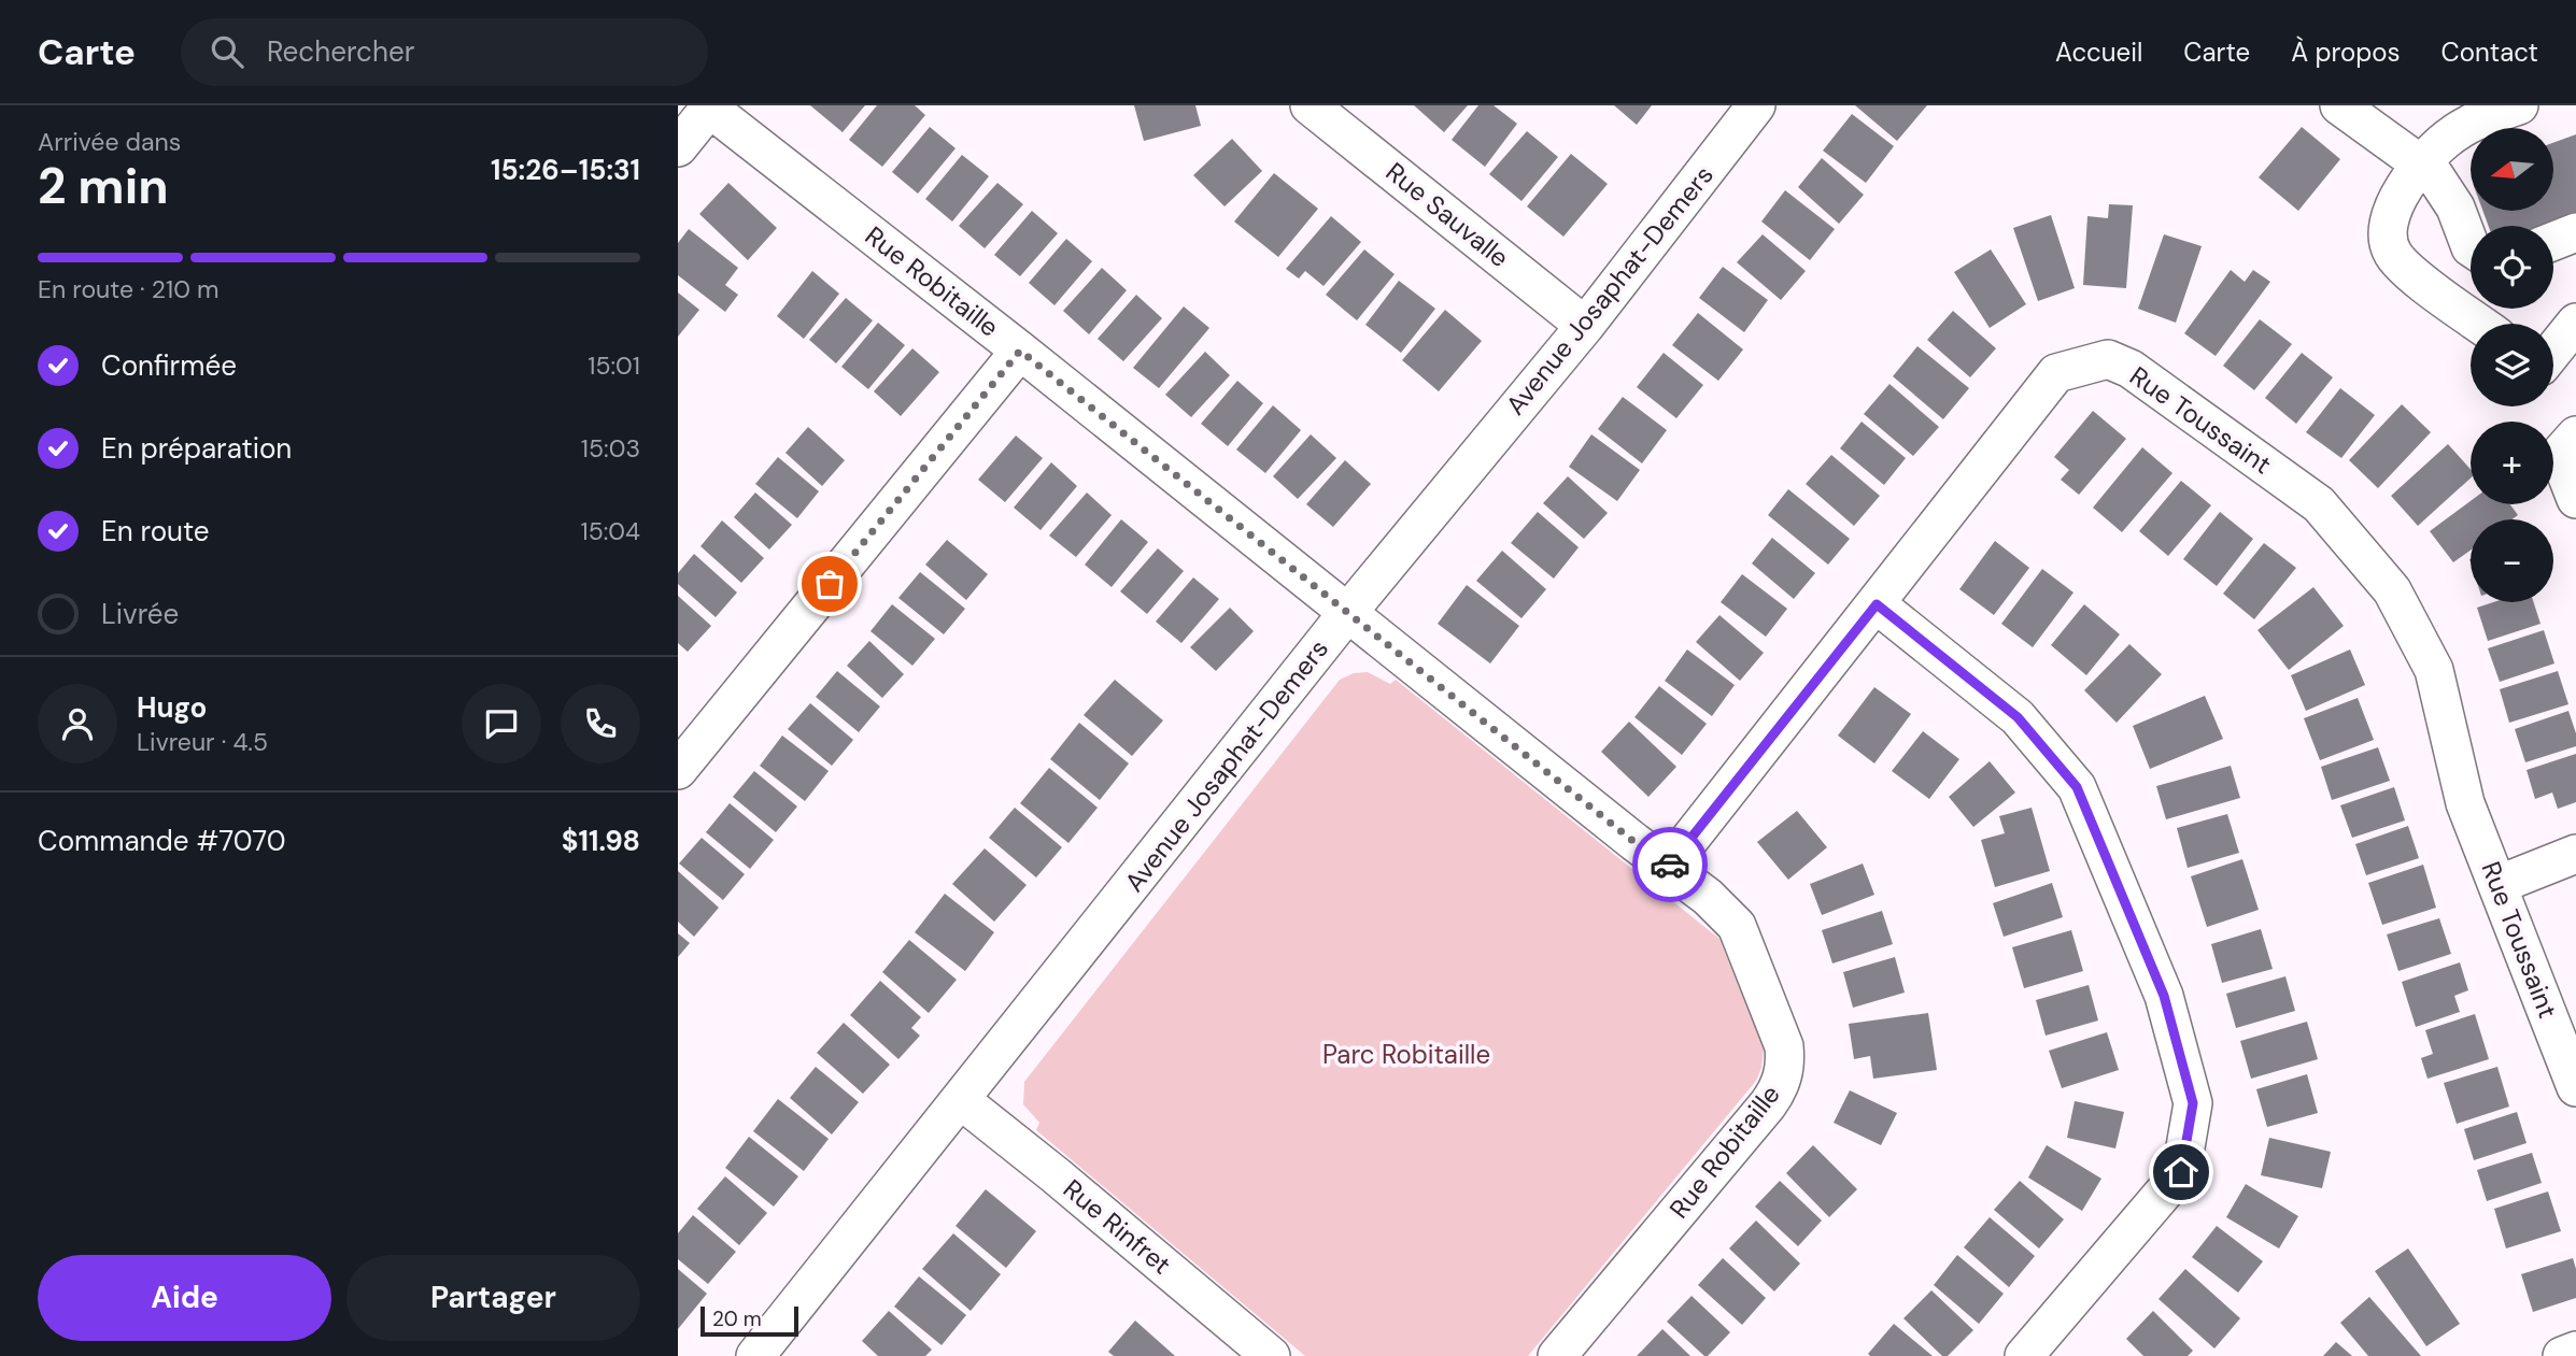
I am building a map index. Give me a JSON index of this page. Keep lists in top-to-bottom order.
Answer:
{
  "streets": {
    "street": [
      "Rue Sauvalle",
      "Rue Robitaille",
      "Avenue Josaphat-Demers",
      "Rue Toussaint",
      "Rue Rinfret"
    ]
  },
  "crossings": [
    ["Rue Sauvalle", "Avenue Josaphat-Demers"],
    ["Rue Robitaille", "Avenue Josaphat-Demers"],
    ["Rue Robitaille", "Rue Toussaint"],
    ["Avenue Josaphat-Demers", "Rue Rinfret"]
  ],
  "parks": ["Parc Robitaille"],
  "scale_bar": "20 m",
  "north": "left",
  "page": {
    "header": "Carte",
    "search": "Rechercher",
    "nav": [
      "Accueil",
      "Carte",
      "À propos",
      "Contact"
    ],
    "heading": ["2 min", "Arrivée dans", "15:26–15:31"],
    "panel": [
      "Hugo",
      "Livreur · 4.5",
      "Commande #7070",
      "$11.98"
    ],
    "map_buttons": ["+", "−"],
    "bar": "En route · 210 m",
    "list": [
      ["Confirmée", "15:01"],
      ["En préparation", "15:03"],
      ["En route", "15:04"],
      "Livrée"
    ],
    "buttons": ["Aide", "Partager"],
    "scale": "20 m"
  }
}
